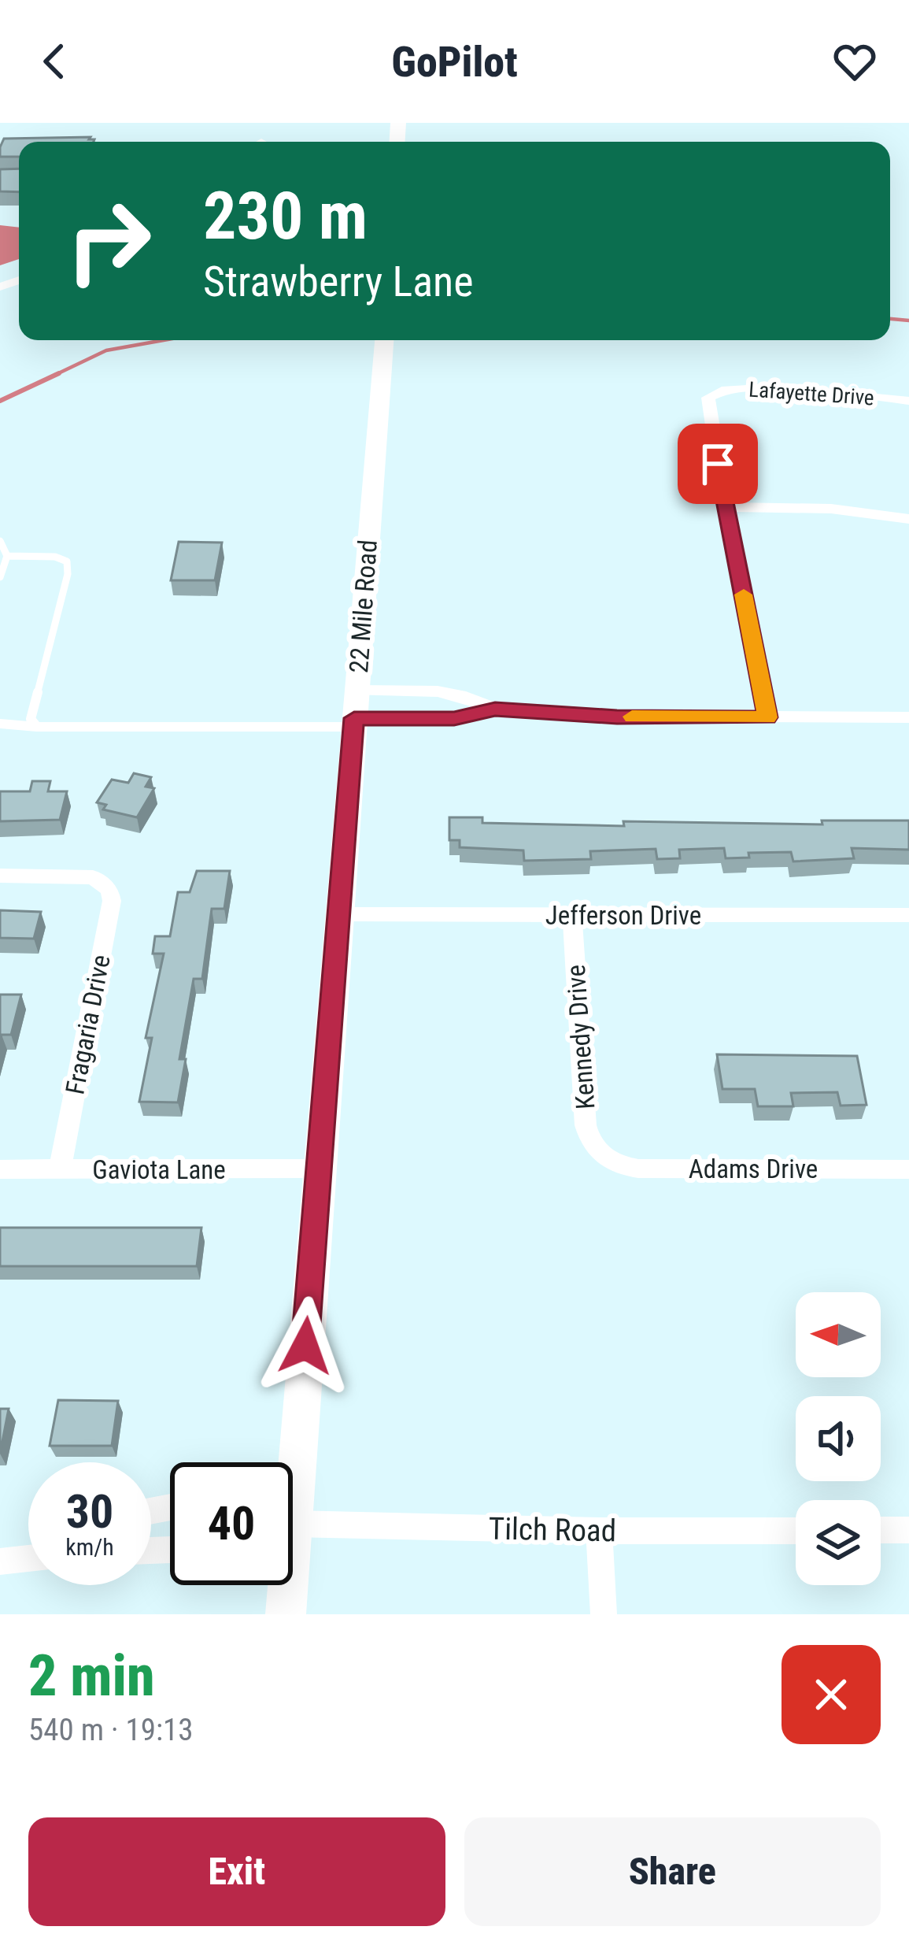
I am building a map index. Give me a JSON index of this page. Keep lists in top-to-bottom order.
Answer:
{
  "streets": {
    "street": [
      "Lafayette Drive",
      "22 Mile Road",
      "Jefferson Drive",
      "Fragaria Drive",
      "Kennedy Drive",
      "Adams Drive",
      "Gaviota Lane",
      "Tilch Road"
    ]
  },
  "crossings": [
    ["22 Mile Road", "Jefferson Drive"],
    ["22 Mile Road", "Gaviota Lane"],
    ["Jefferson Drive", "Kennedy Drive"],
    ["Fragaria Drive", "Gaviota Lane"],
    ["Kennedy Drive", "Adams Drive"]
  ],
  "north": "left",
  "page": {
    "header": "GoPilot",
    "turn": ["230 m", "Strawberry Lane"],
    "speed": "30 km/h",
    "limit": "40",
    "heading": ["2 min", "540 m · 19:13"],
    "buttons": ["Exit", "Share"]
  }
}
